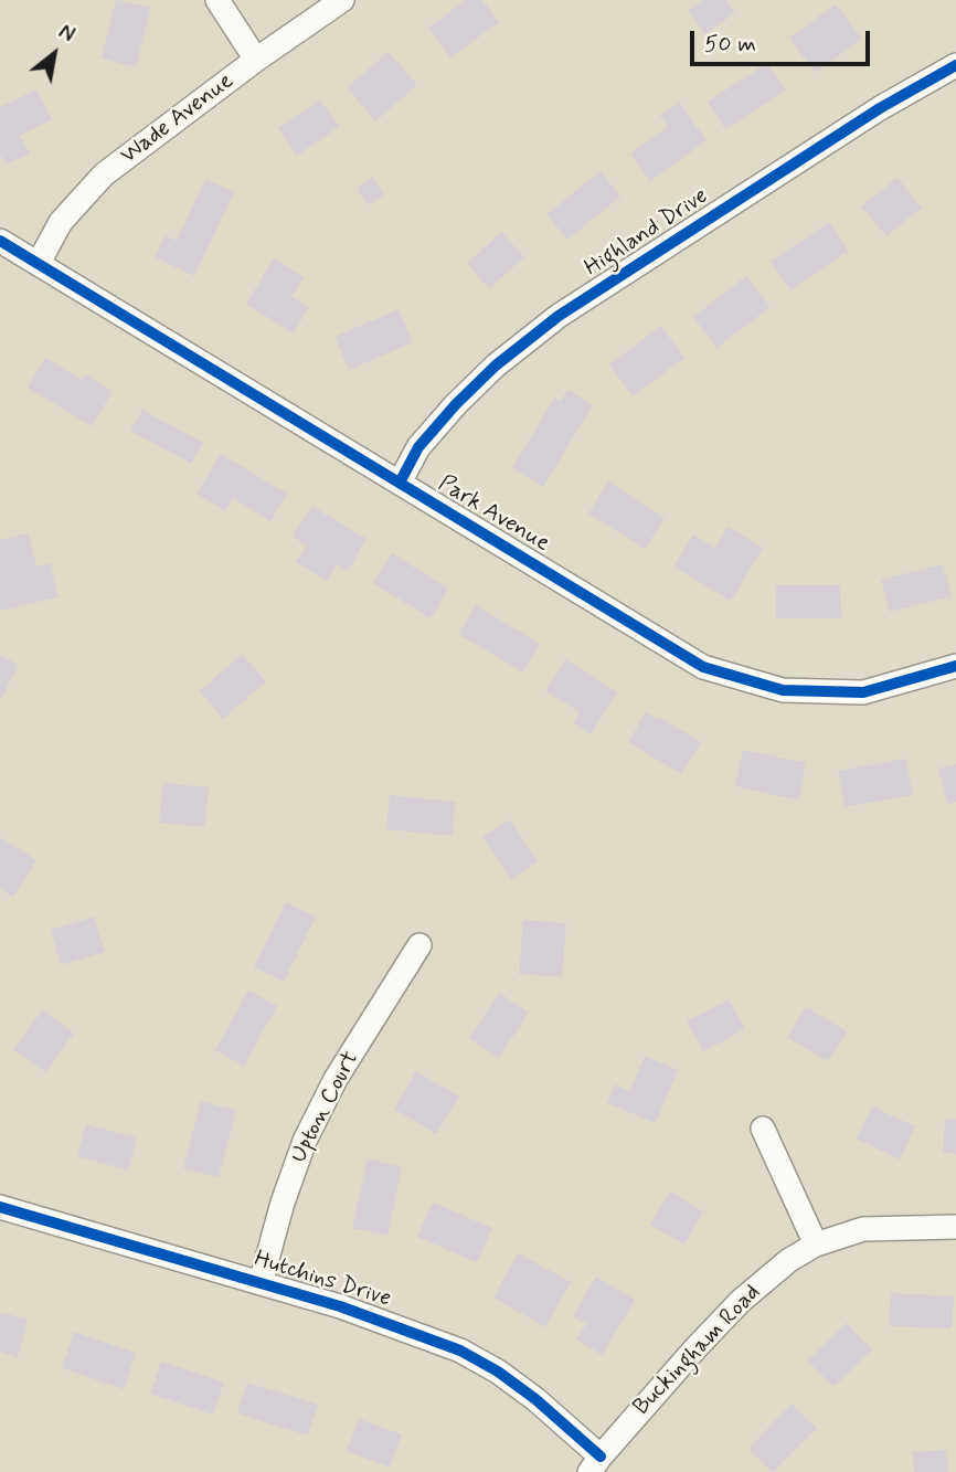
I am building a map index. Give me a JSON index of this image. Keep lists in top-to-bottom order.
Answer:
{
  "streets": {
    "street": [
      "Wade Avenue",
      "Highland Drive",
      "Park Avenue",
      "Upton Court",
      "Hutchins Drive",
      "Buckingham Road"
    ]
  },
  "crossings": [
    ["Wade Avenue", "Park Avenue"],
    ["Highland Drive", "Park Avenue"],
    ["Upton Court", "Hutchins Drive"],
    ["Hutchins Drive", "Buckingham Road"]
  ],
  "scale_bar": "50 m",
  "north": "top right"
}
